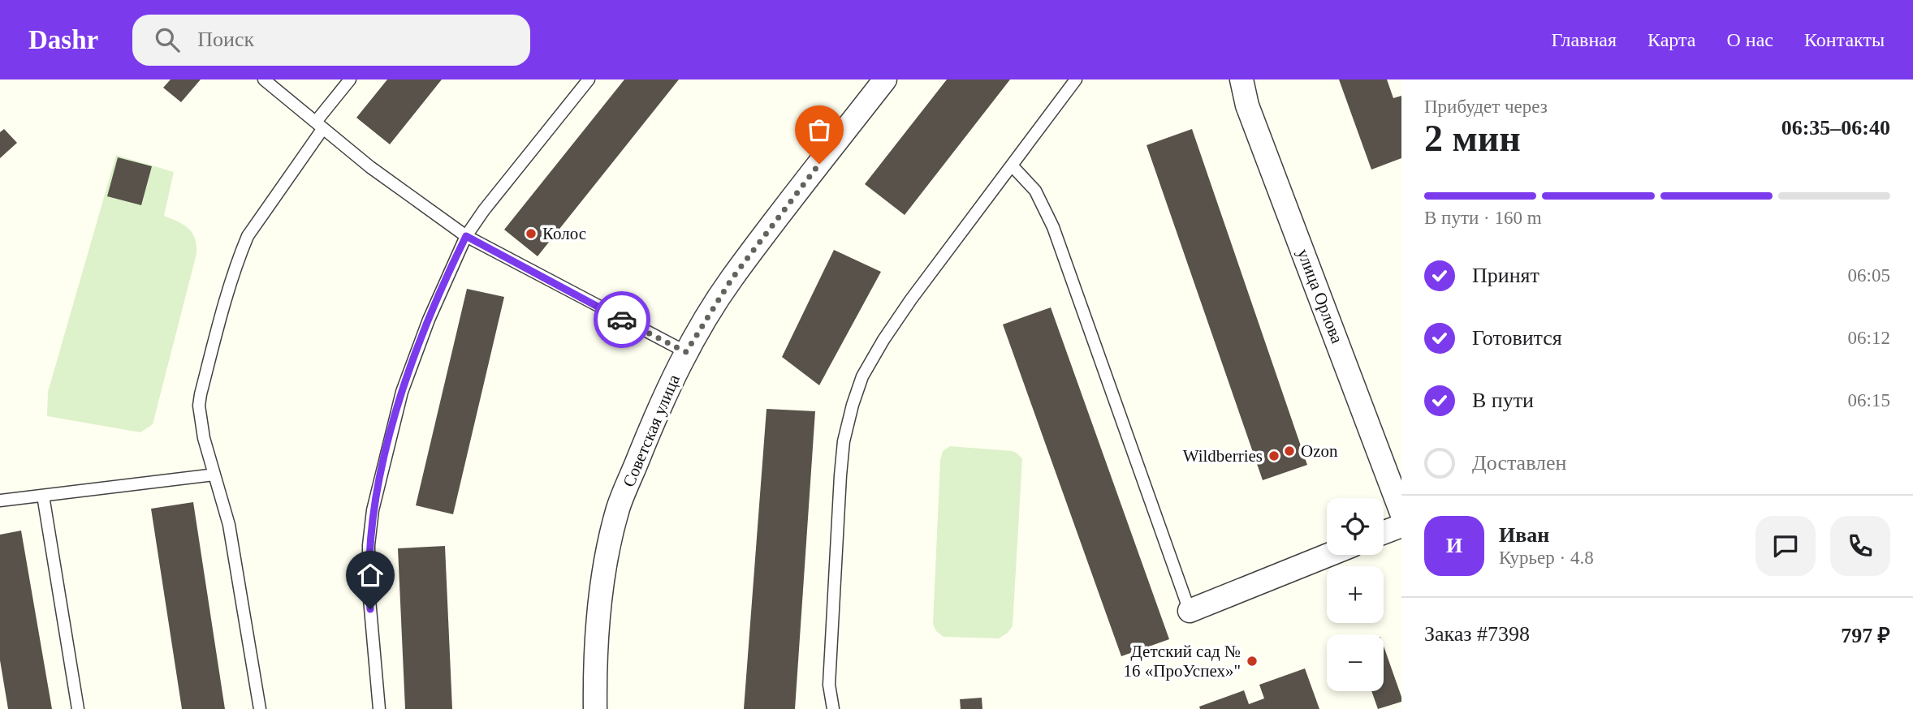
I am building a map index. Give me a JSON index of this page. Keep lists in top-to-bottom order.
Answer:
{
  "streets": {
    "street": ["улица Орлова", "Советская улица"]
  },
  "places": [
    "Колос",
    "Ozon",
    "Wildberries",
    "Детский сад № 16 «ПроУспех»\""
  ],
  "page": {
    "header": "Dashr",
    "search": "Поиск",
    "nav": [
      "Главная",
      "Карта",
      "О нас",
      "Контакты"
    ],
    "heading": ["2 мин", "Прибудет через", "06:35–06:40"],
    "panel": [
      "Иван",
      "Курьер · 4.8",
      "Заказ #7398",
      "797 ₽"
    ],
    "bar": "В пути · 160 m",
    "list": [
      ["Принят", "06:05"],
      ["Готовится", "06:12"],
      ["В пути", "06:15"],
      "Доставлен"
    ],
    "map_buttons": ["+", "−"],
    "round": "И"
  }
}
